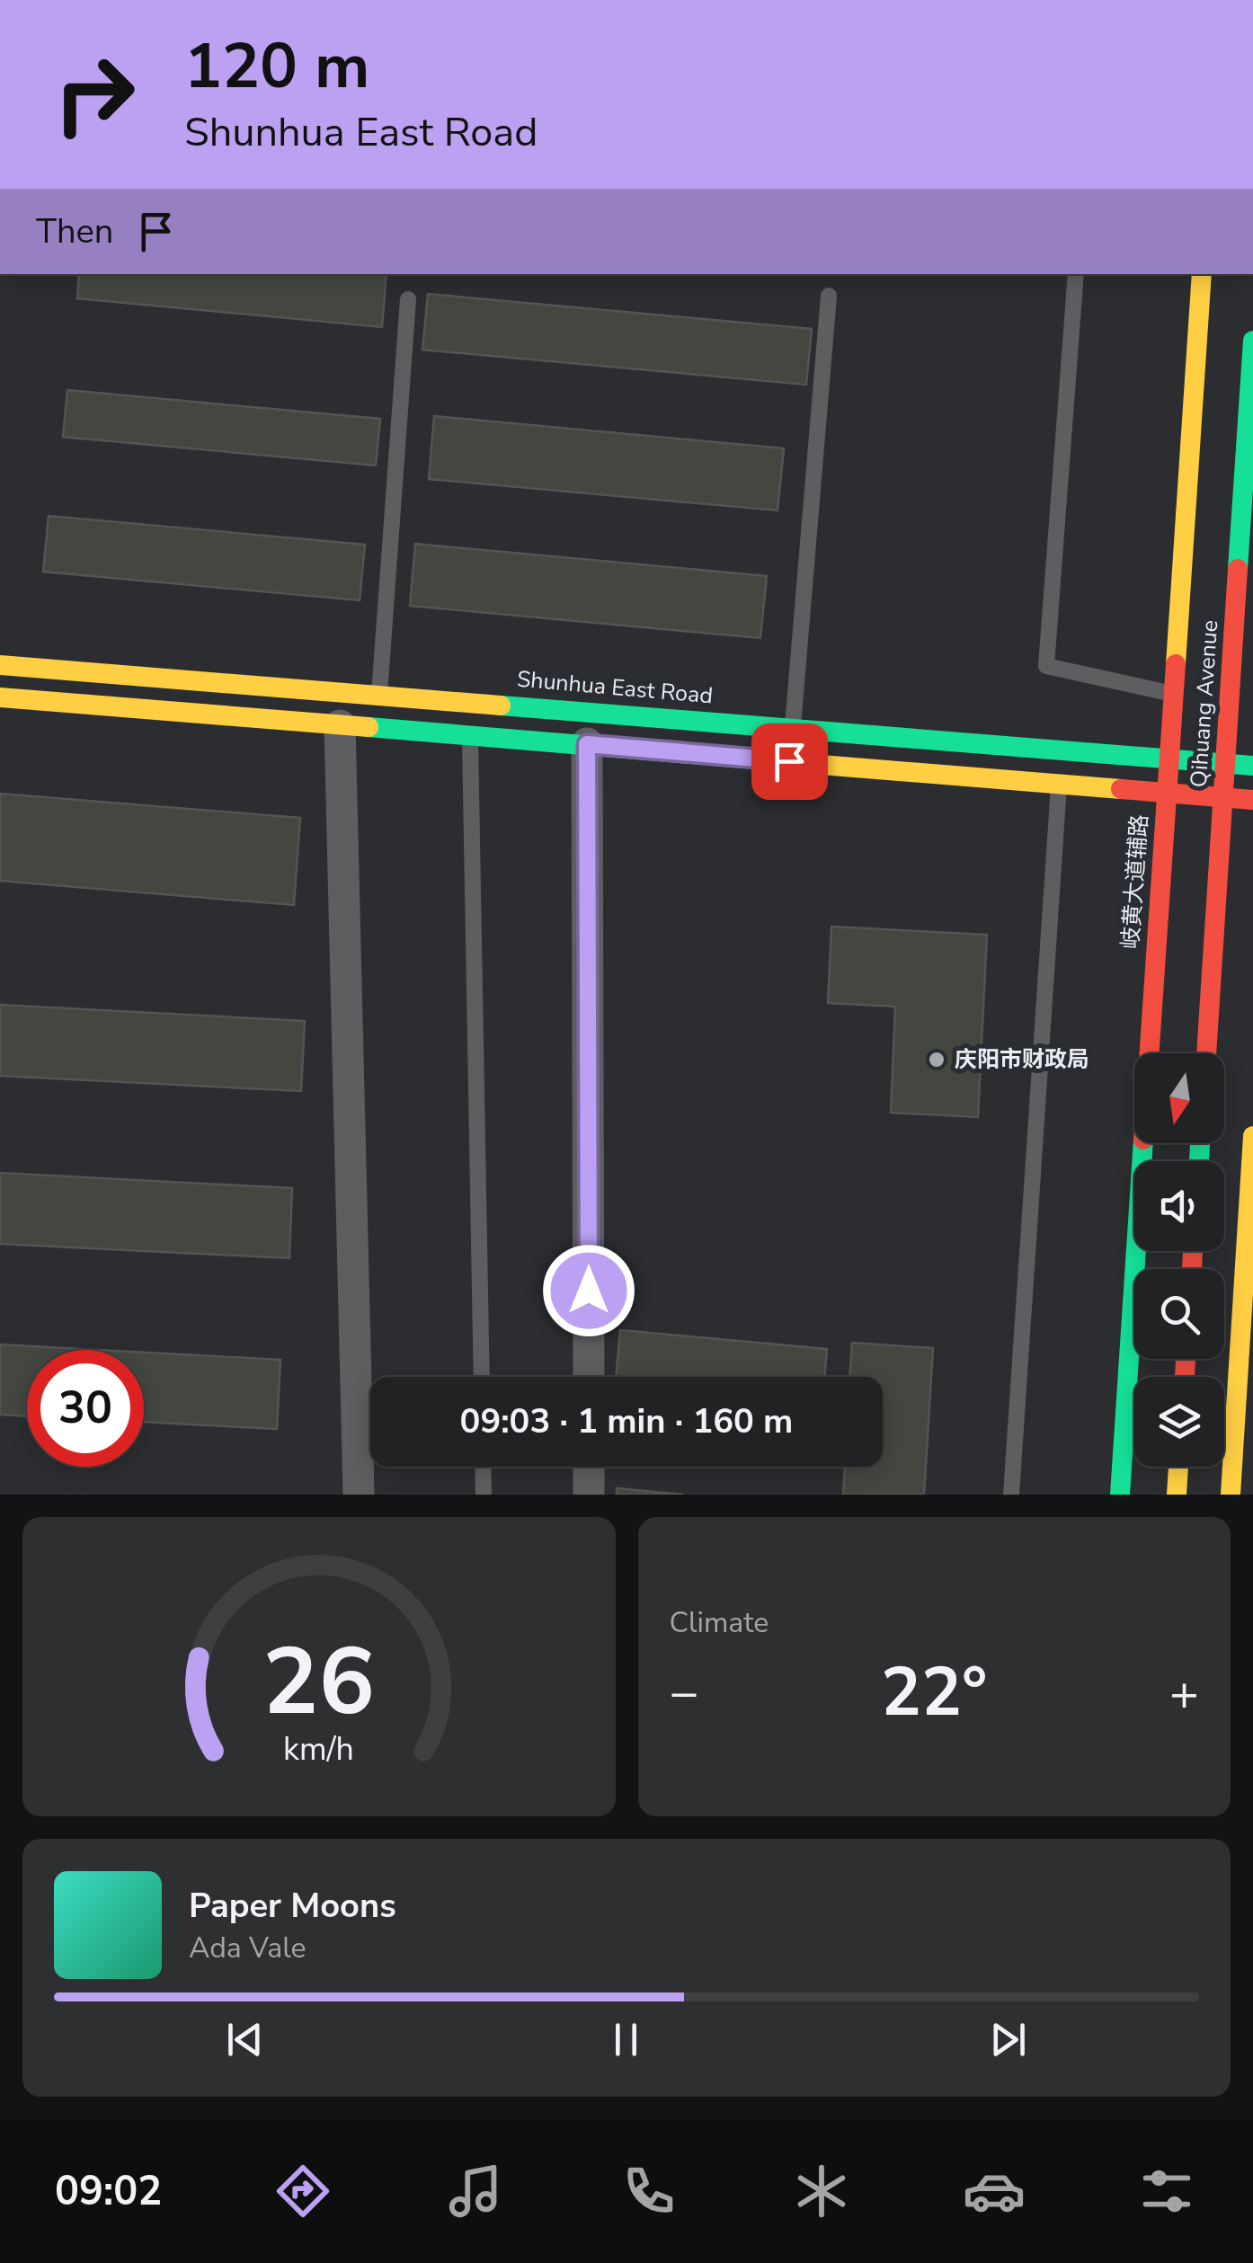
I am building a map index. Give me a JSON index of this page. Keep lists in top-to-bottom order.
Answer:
{
  "streets": {
    "street": ["Shunhua East Road", "Qihuang Avenue", "岐黄大道辅路"]
  },
  "crossings": [
    ["Shunhua East Road", "Qihuang Avenue"],
    ["Shunhua East Road", "岐黄大道辅路"]
  ],
  "places": ["庆阳市财政局"],
  "north": "bottom",
  "page": {
    "turn": ["120 m", "Shunhua East Road"],
    "then": "Then",
    "limit": "30",
    "trip": "09:03 · 1 min · 160 m",
    "tile": "Climate",
    "heat": ["−", "22°", "+"],
    "song": ["Paper Moons", "Ada Vale"],
    "tabs": "09:02",
    "gauge": ["26", "km/h"]
  }
}
